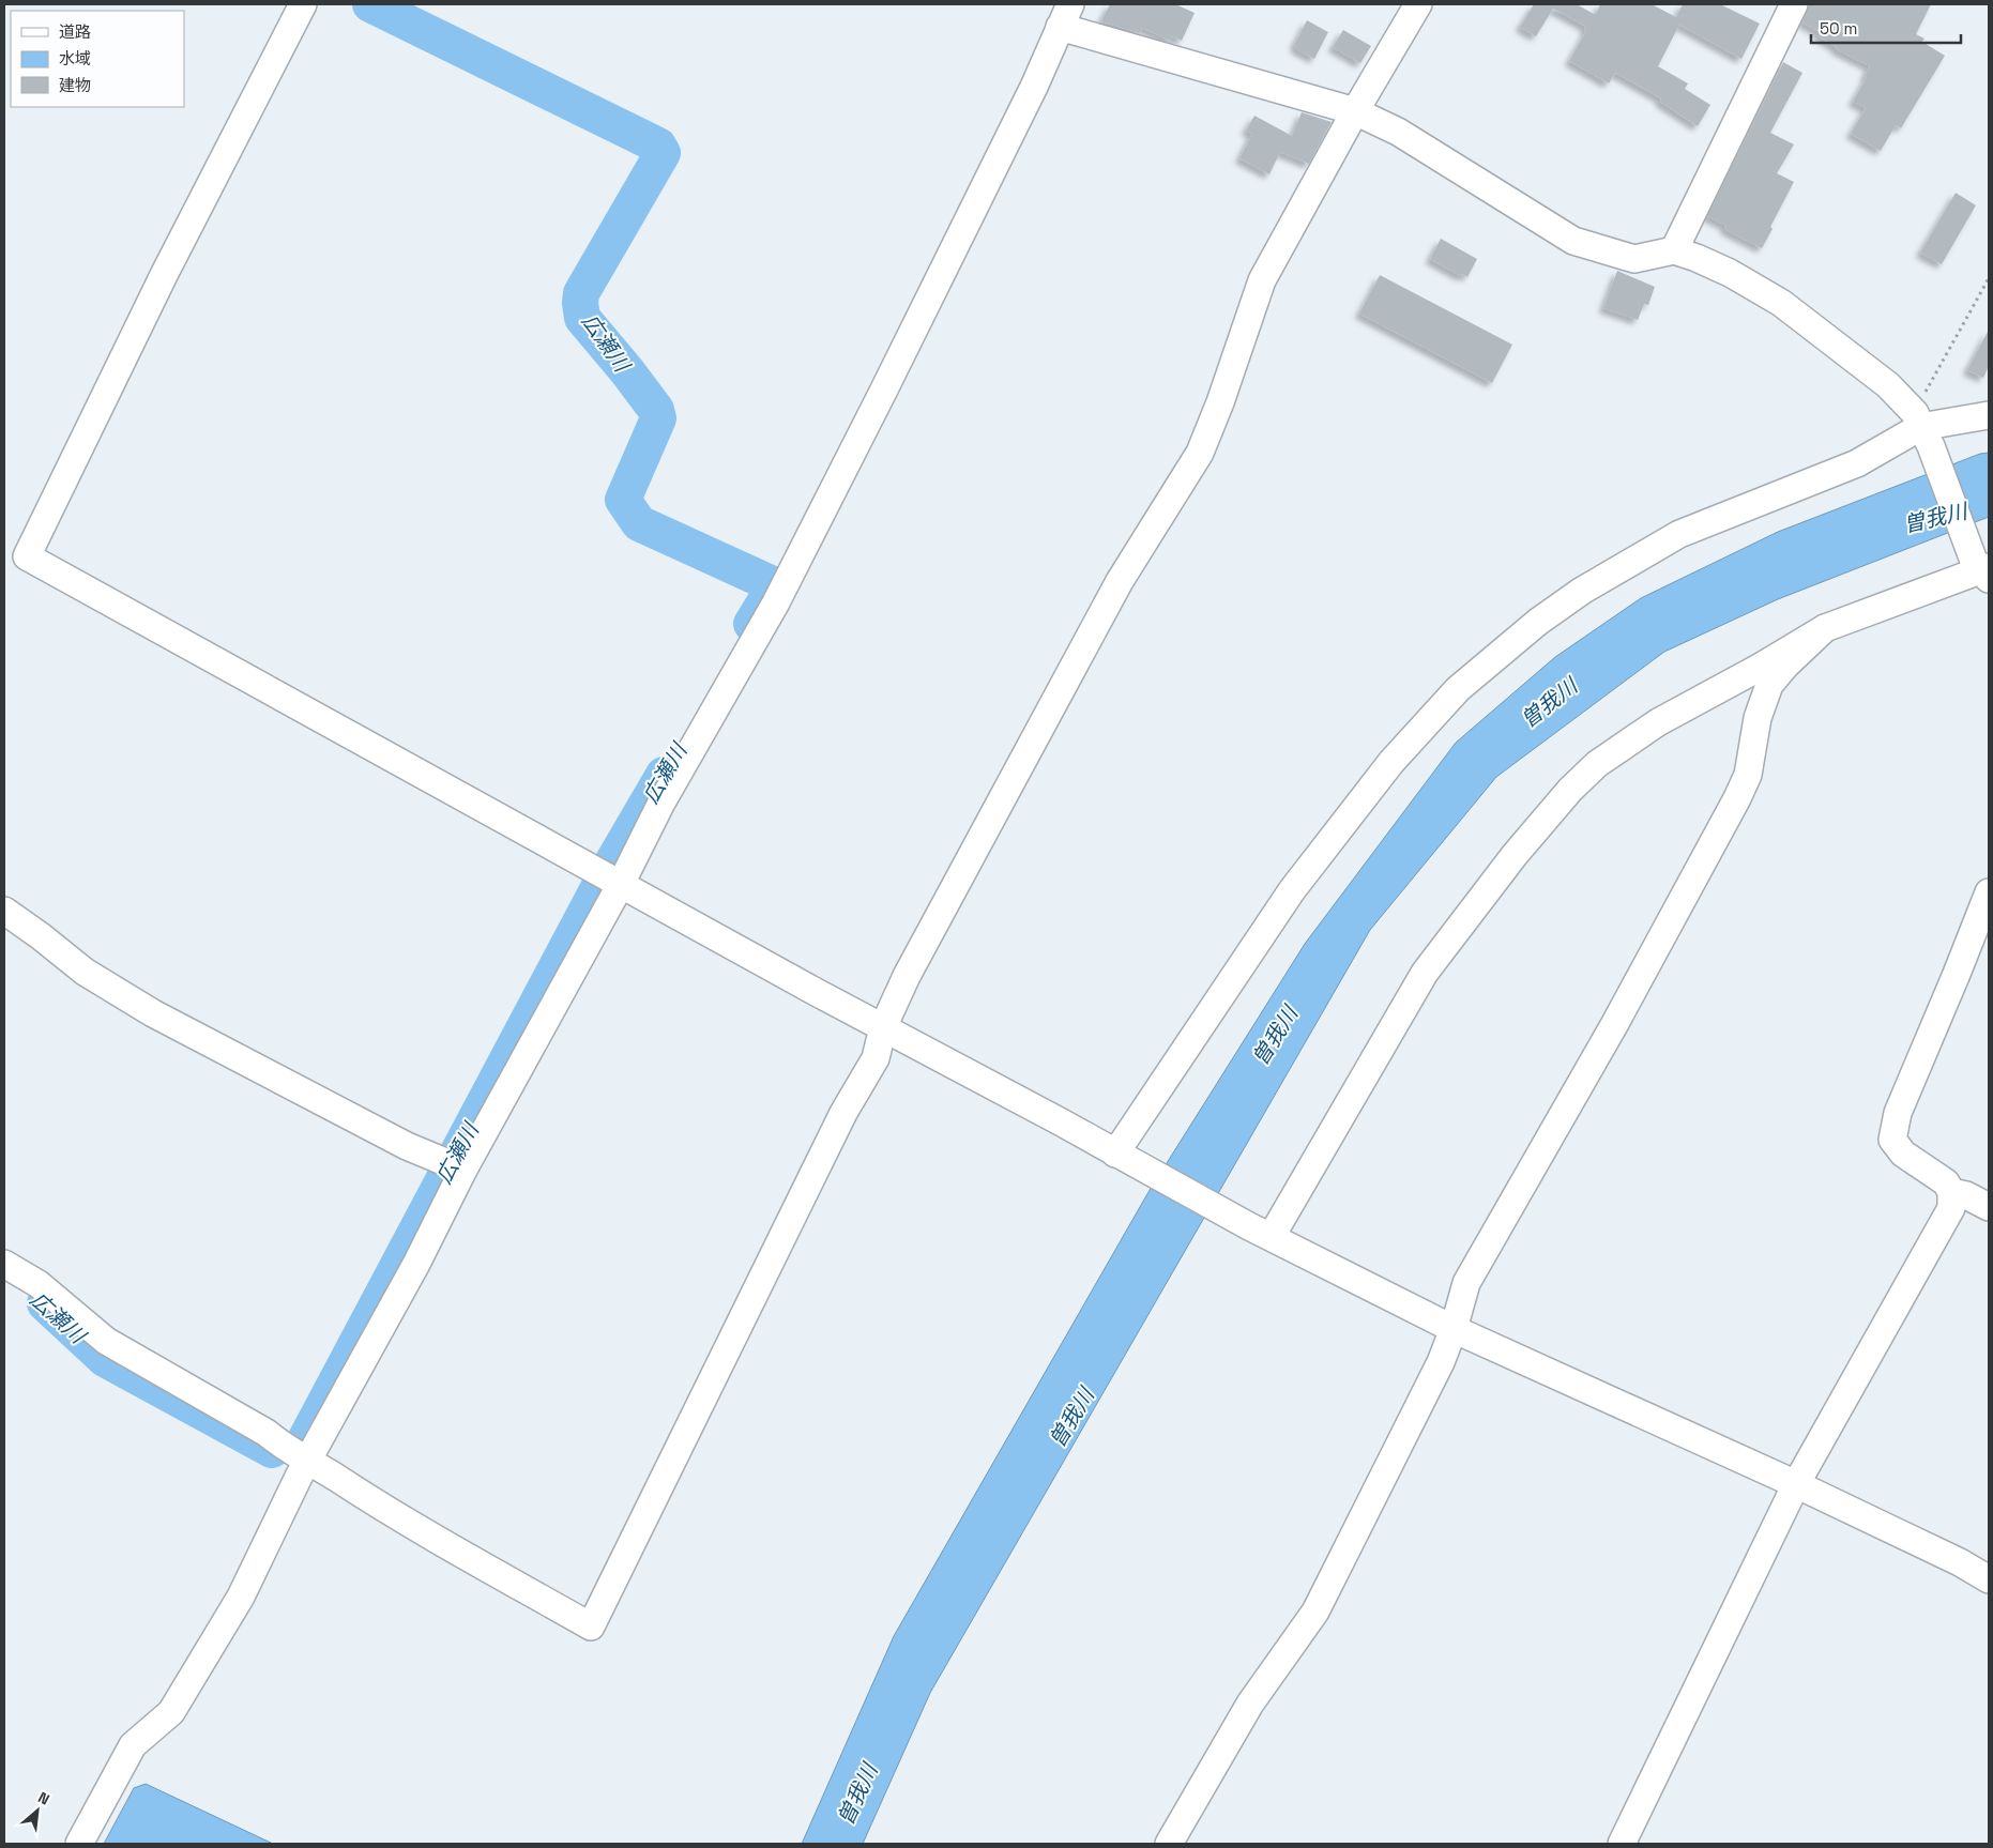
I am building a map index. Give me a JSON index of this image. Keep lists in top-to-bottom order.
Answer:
{
  "water": ["広瀬川", "曽我川"],
  "legend": ["道路", "水域", "建物"],
  "scale_bar": "50 m",
  "north": "top right"
}
